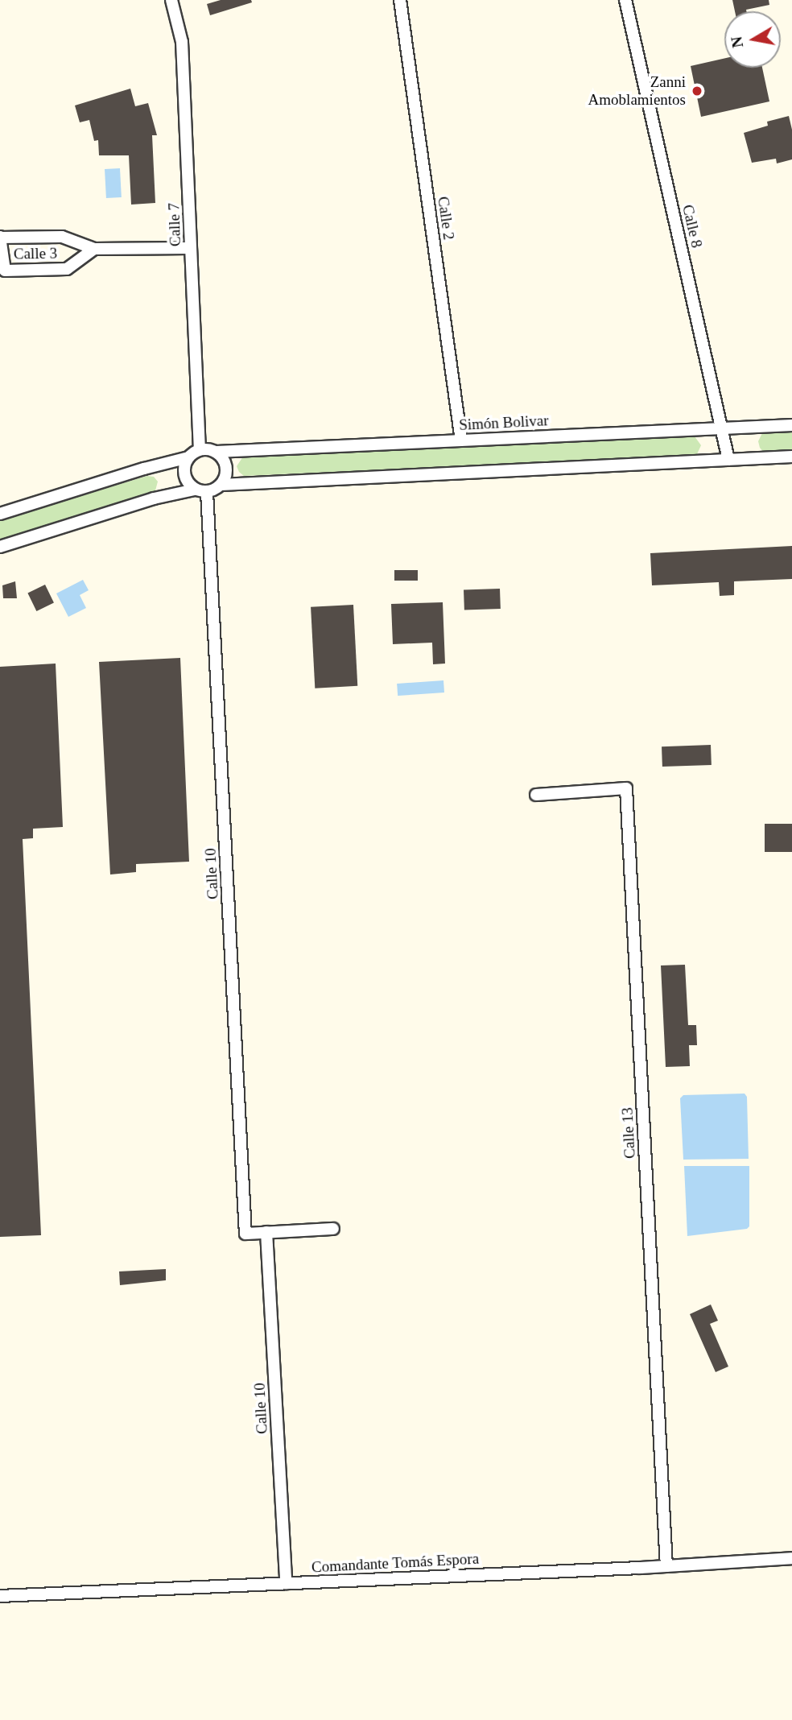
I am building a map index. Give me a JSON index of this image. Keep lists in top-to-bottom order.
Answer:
{
  "streets": {
    "street": [
      "Calle 2",
      "Calle 7",
      "Calle 8",
      "Calle 3",
      "Simón Bolivar",
      "Calle 10",
      "Calle 13",
      "Comandante Tomás Espora"
    ]
  },
  "crossings": [
    ["Calle 2", "Simón Bolivar"],
    ["Calle 7", "Calle 3"],
    ["Calle 7", "Simón Bolivar"],
    ["Calle 7", "Calle 10"],
    ["Calle 8", "Simón Bolivar"],
    ["Simón Bolivar", "Calle 10"],
    ["Calle 10", "Comandante Tomás Espora"],
    ["Calle 13", "Comandante Tomás Espora"]
  ],
  "places": ["Zanni Amoblamientos"],
  "north": "left"
}
